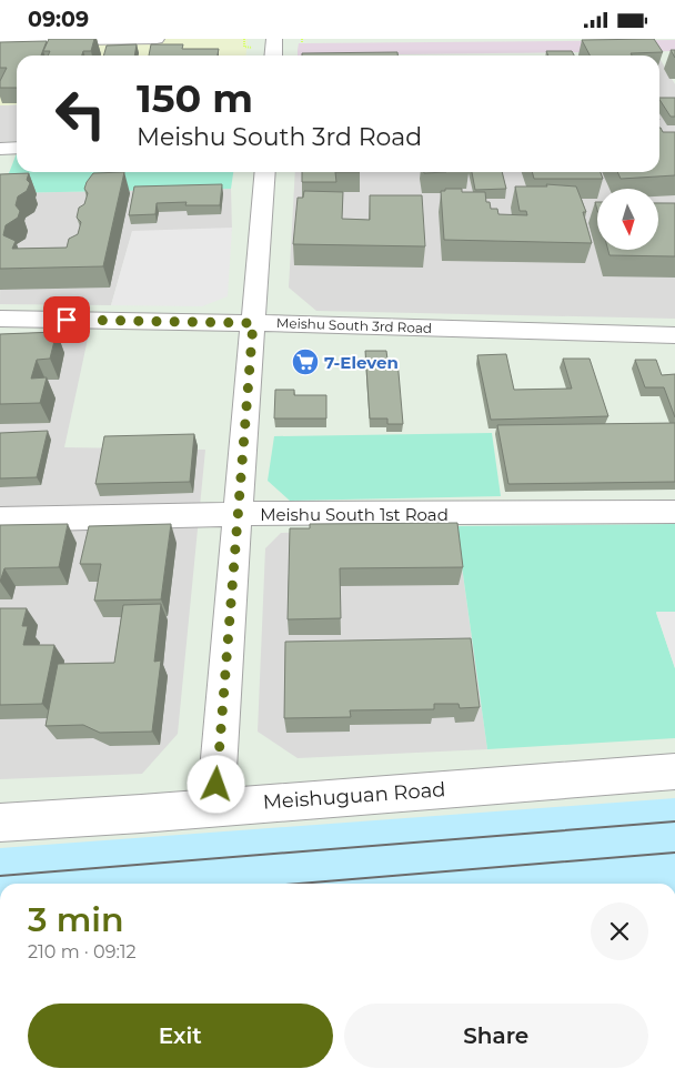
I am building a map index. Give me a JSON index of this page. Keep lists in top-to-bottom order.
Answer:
{
  "streets": {
    "street": ["Meishu South 3rd Road", "Meishu South 1st Road", "Meishuguan Road"]
  },
  "places": {
    "supermarket": ["7-Eleven"]
  },
  "north": "bottom",
  "page": {
    "status": "09:09",
    "turn": ["150 m", "Meishu South 3rd Road"],
    "heading": ["3 min", "210 m · 09:12"],
    "buttons": ["Exit", "Share"]
  }
}
